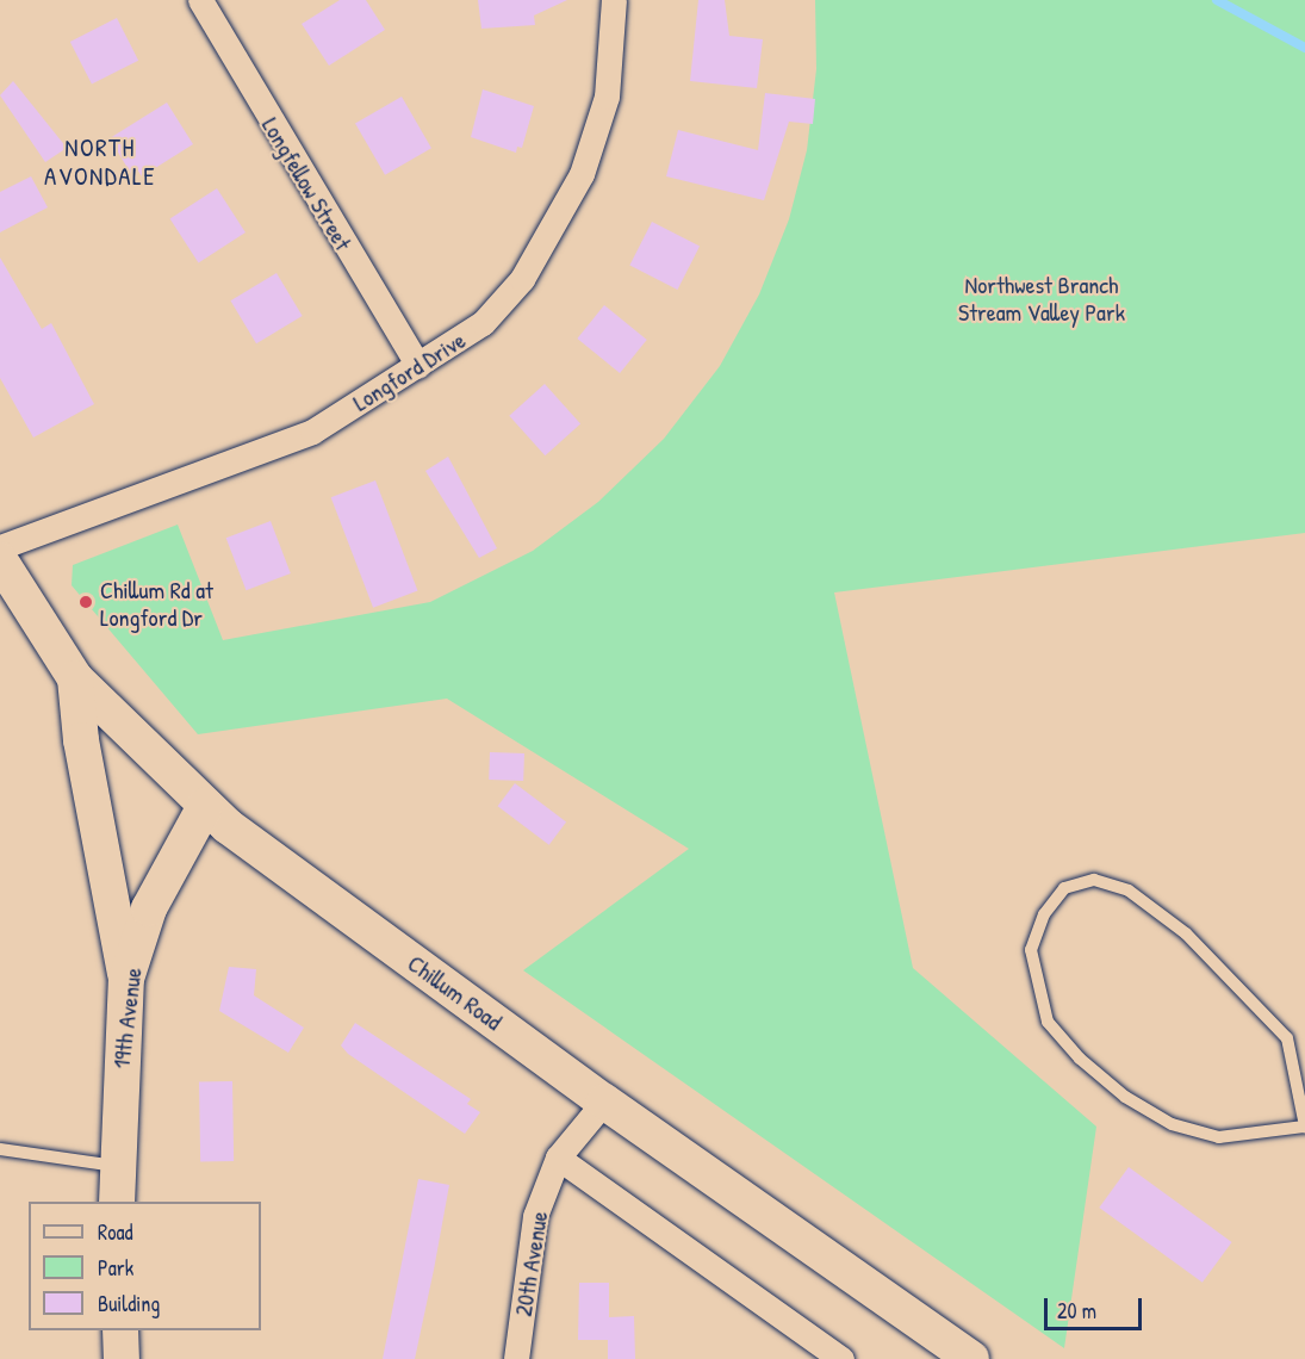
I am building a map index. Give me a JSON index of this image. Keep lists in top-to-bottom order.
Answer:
{
  "streets": {
    "main road": ["Chillum Road", "19th Avenue"],
    "street": ["Longfellow Street", "Longford Drive", "20th Avenue"]
  },
  "crossings": [
    ["Longfellow Street", "Longford Drive"],
    ["Chillum Road", "19th Avenue"],
    ["Chillum Road", "20th Avenue"]
  ],
  "districts": ["NORTH AVONDALE"],
  "parks": ["Northwest Branch Stream Valley Park"],
  "places": ["Chillum Rd at Longford Dr"],
  "legend": ["Road", "Park", "Building"],
  "scale_bar": "20 m"
}
